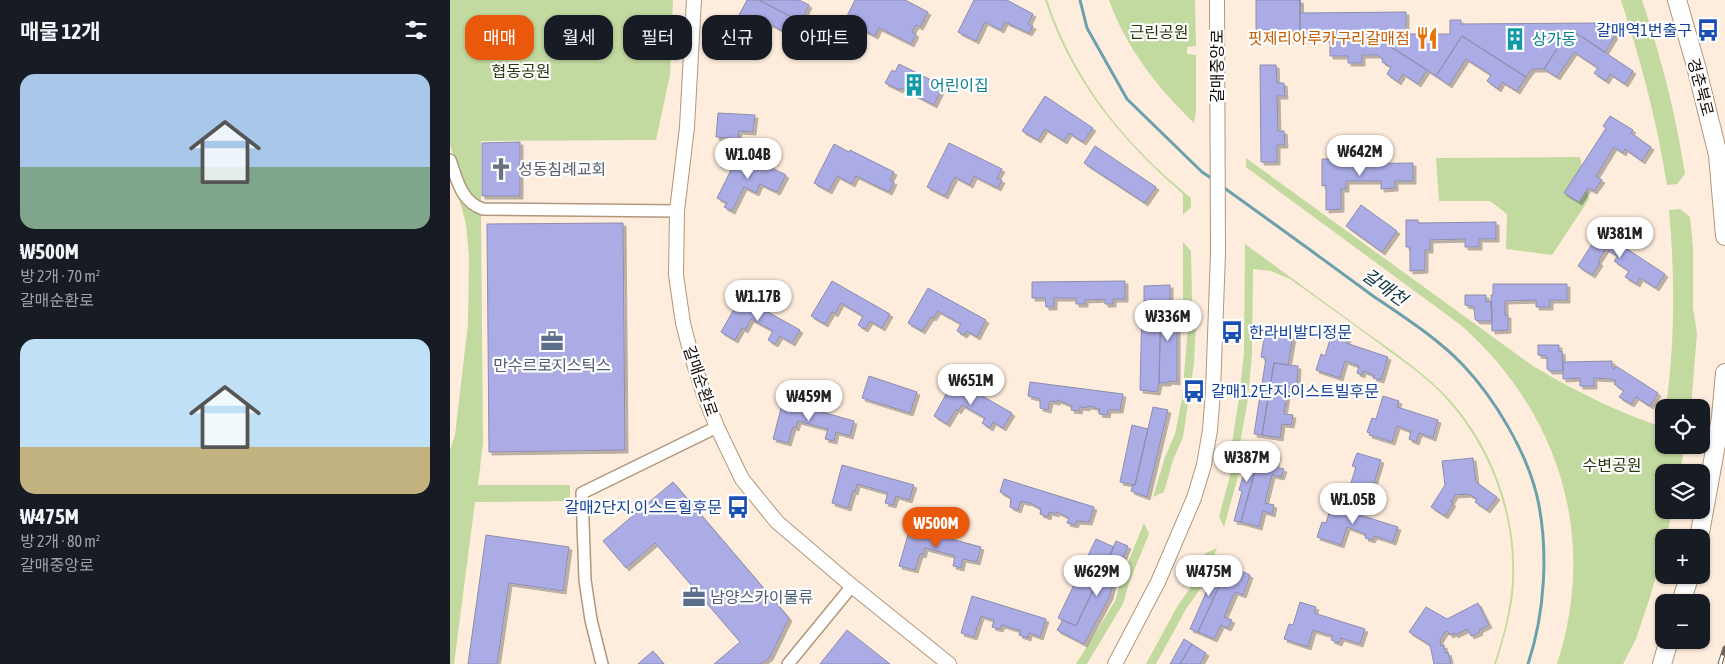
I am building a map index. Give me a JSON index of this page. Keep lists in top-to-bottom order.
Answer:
{
  "streets": {
    "main road": ["경춘북로"],
    "street": ["갈매중앙로", "갈매순환로"]
  },
  "water": ["갈매천"],
  "parks": ["근린공원", "협동공원", "수변공원"],
  "places": {
    "bus stop": [
      "갈매역1번출구",
      "한라비발디정문",
      "갈매1.2단지.이스트빌후문",
      "갈매2단지.이스트힐후문"
    ],
    "restaurant": ["핏제리아루카구리갈매점"],
    "building": ["상가동", "어린이집"],
    "church": ["성동침례교회"],
    "office": ["만수르로지스틱스", "남양스카이물류"]
  },
  "page": {
    "heading": "매물 12개",
    "chip": [
      "매매",
      "월세",
      "필터",
      "신규",
      "아파트"
    ],
    "list": [
      {
        "name": "₩500M",
        "note": "방 2개 · 70 m² · 갈매순환로"
      },
      {
        "name": "₩475M",
        "note": "방 2개 · 80 m² · 갈매중앙로"
      }
    ],
    "price": [
      "₩642M",
      "₩1.04B",
      "₩381M",
      "₩1.17B",
      "₩336M",
      "₩651M",
      "₩459M",
      "₩387M",
      "₩1.05B",
      "₩500M",
      "₩629M",
      "₩475M"
    ],
    "map_buttons": ["+", "−"]
  }
}
